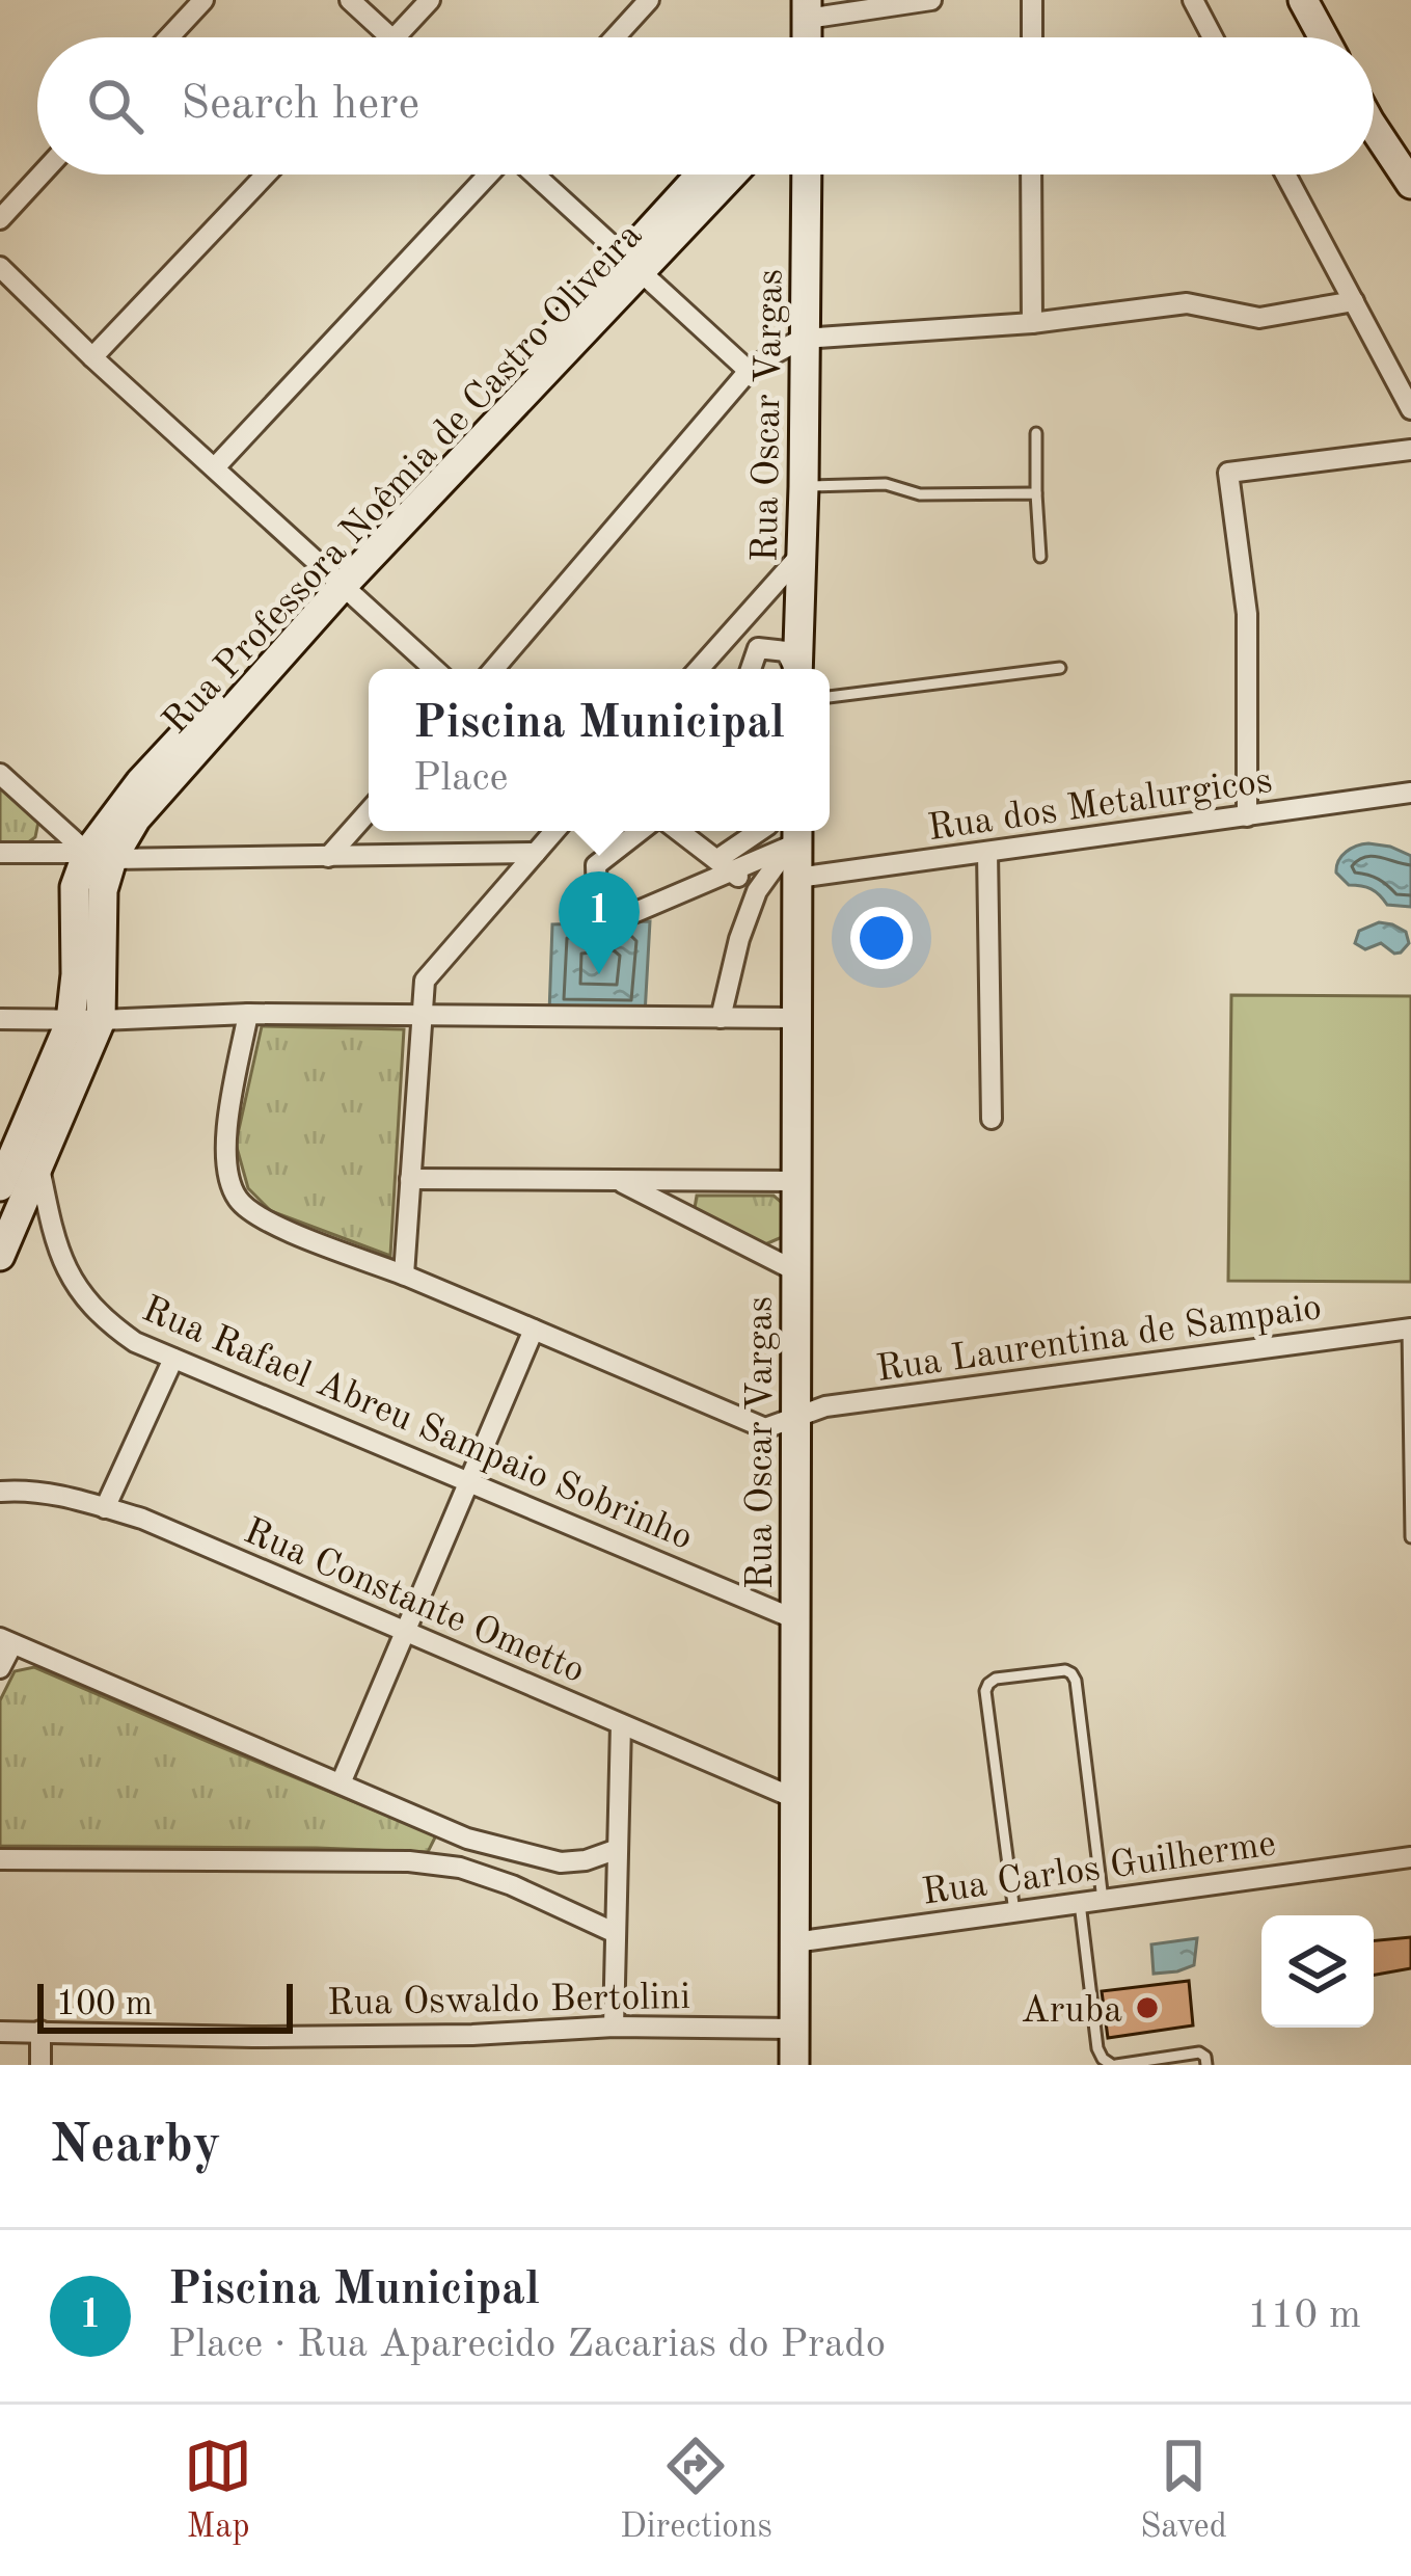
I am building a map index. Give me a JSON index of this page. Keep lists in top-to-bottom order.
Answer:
{
  "streets": {
    "street": [
      "Rua Oscar Vargas",
      "Rua Professora Noêmia de Castro Oliveira",
      "Rua dos Metalurgicos",
      "Rua Laurentina de Sampaio",
      "Rua Rafael Abreu Sampaio Sobrinho",
      "Rua Constante Ometto",
      "Rua Carlos Guilherme",
      "Rua Oswaldo Bertolini"
    ]
  },
  "crossings": [
    ["Rua Oscar Vargas", "Rua dos Metalurgicos"],
    ["Rua Oscar Vargas", "Rua Laurentina de Sampaio"],
    ["Rua Oscar Vargas", "Rua Rafael Abreu Sampaio Sobrinho"],
    ["Rua Oscar Vargas", "Rua Constante Ometto"],
    ["Rua Oscar Vargas", "Rua Carlos Guilherme"],
    ["Rua Oscar Vargas", "Rua Oswaldo Bertolini"]
  ],
  "places": ["Aruba"],
  "scale_bar": "100 m",
  "page": {
    "search": "Search here",
    "popup": ["Piscina Municipal", "Place"],
    "pins": "1",
    "scale": "100 m",
    "heading": "Nearby",
    "list": [
      {
        "mark": "1",
        "name": "Piscina Municipal",
        "note": "Place · Rua Aparecido Zacarias do Prado",
        "value": "110 m"
      }
    ],
    "nav": ["Map", "Directions", "Saved"]
  }
}
